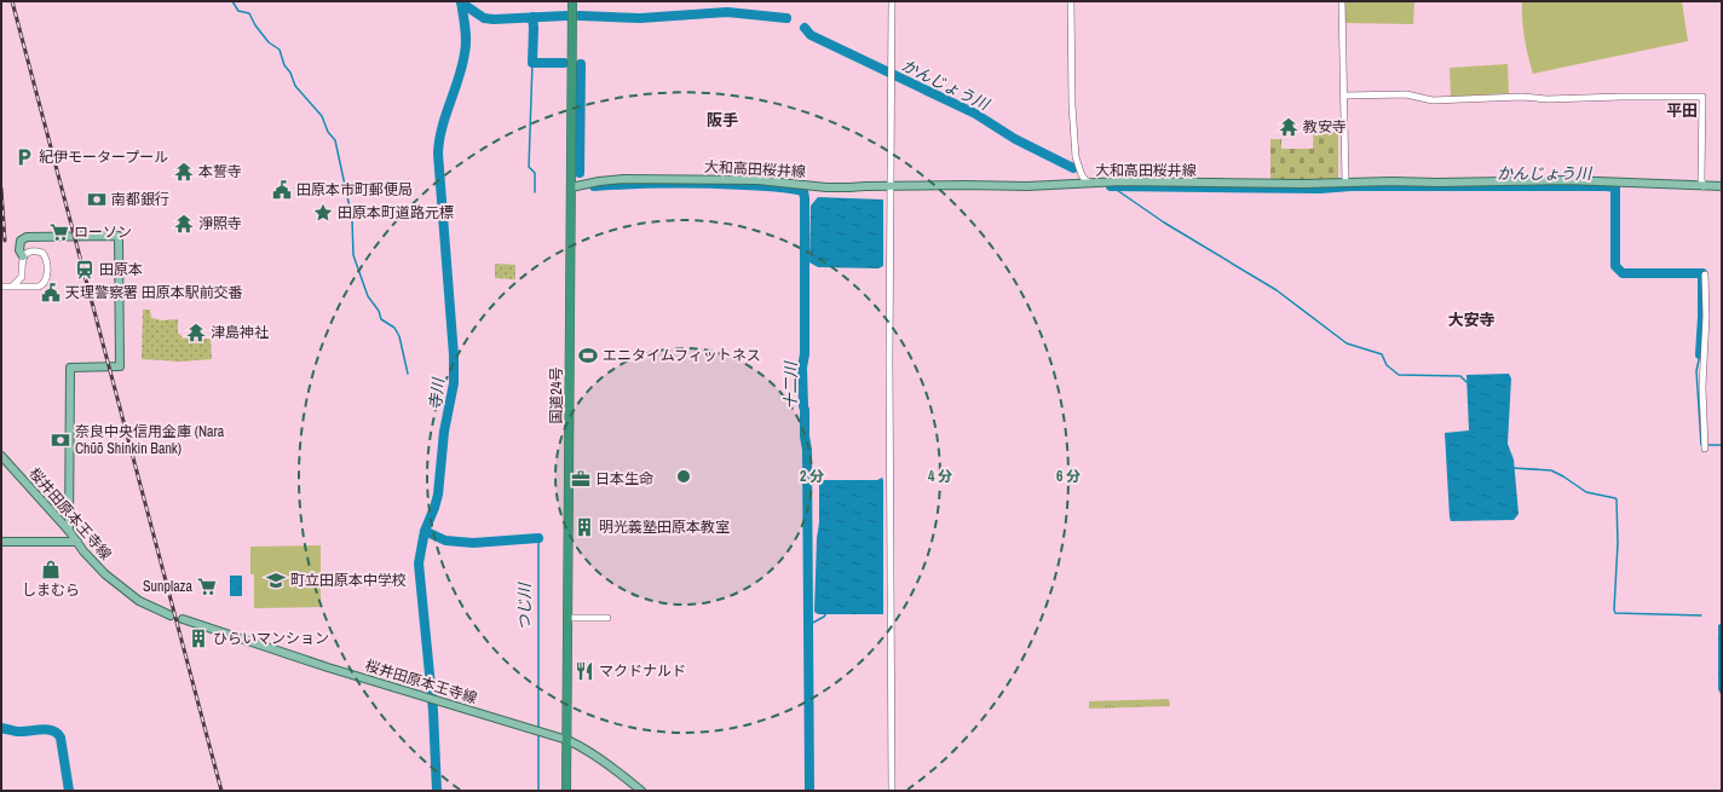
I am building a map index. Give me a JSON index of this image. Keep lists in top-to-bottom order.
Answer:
{
  "streets": {
    "highway": ["国道24号"],
    "main road": ["大和高田桜井線", "桜井田原本王寺線"]
  },
  "crossings": [
    ["大和高田桜井線", "国道24号"],
    ["国道24号", "桜井田原本王寺線"]
  ],
  "districts": ["平田", "阪手", "大安寺"],
  "water": [
    "かんじょう川",
    "十二川",
    "寺川",
    "つじ川"
  ],
  "places": {
    "temple": [
      "教安寺",
      "本誓寺",
      "淨照寺",
      "津島神社"
    ],
    "parking": ["紀伊モータープール"],
    "public building": ["田原本市町郵便局", "天理警察署 田原本駅前交番"],
    "bank": ["南都銀行", "奈良中央信用金庫 (Nara Chūō Shinkin Bank)"],
    "place": ["田原本町道路元標"],
    "supermarket": ["ローソン", "Sunplaza"],
    "station": ["田原本"],
    "sports": ["エニタイムフィットネス"],
    "office": ["日本生命"],
    "building": ["明光義塾田原本教室", "ひらいマンション"],
    "shop": ["しまむら"],
    "school or university": ["町立田原本中学校"],
    "restaurant": ["マクドナルド"]
  },
  "rings": ["2 分", "4 分", "6 分"]
}
